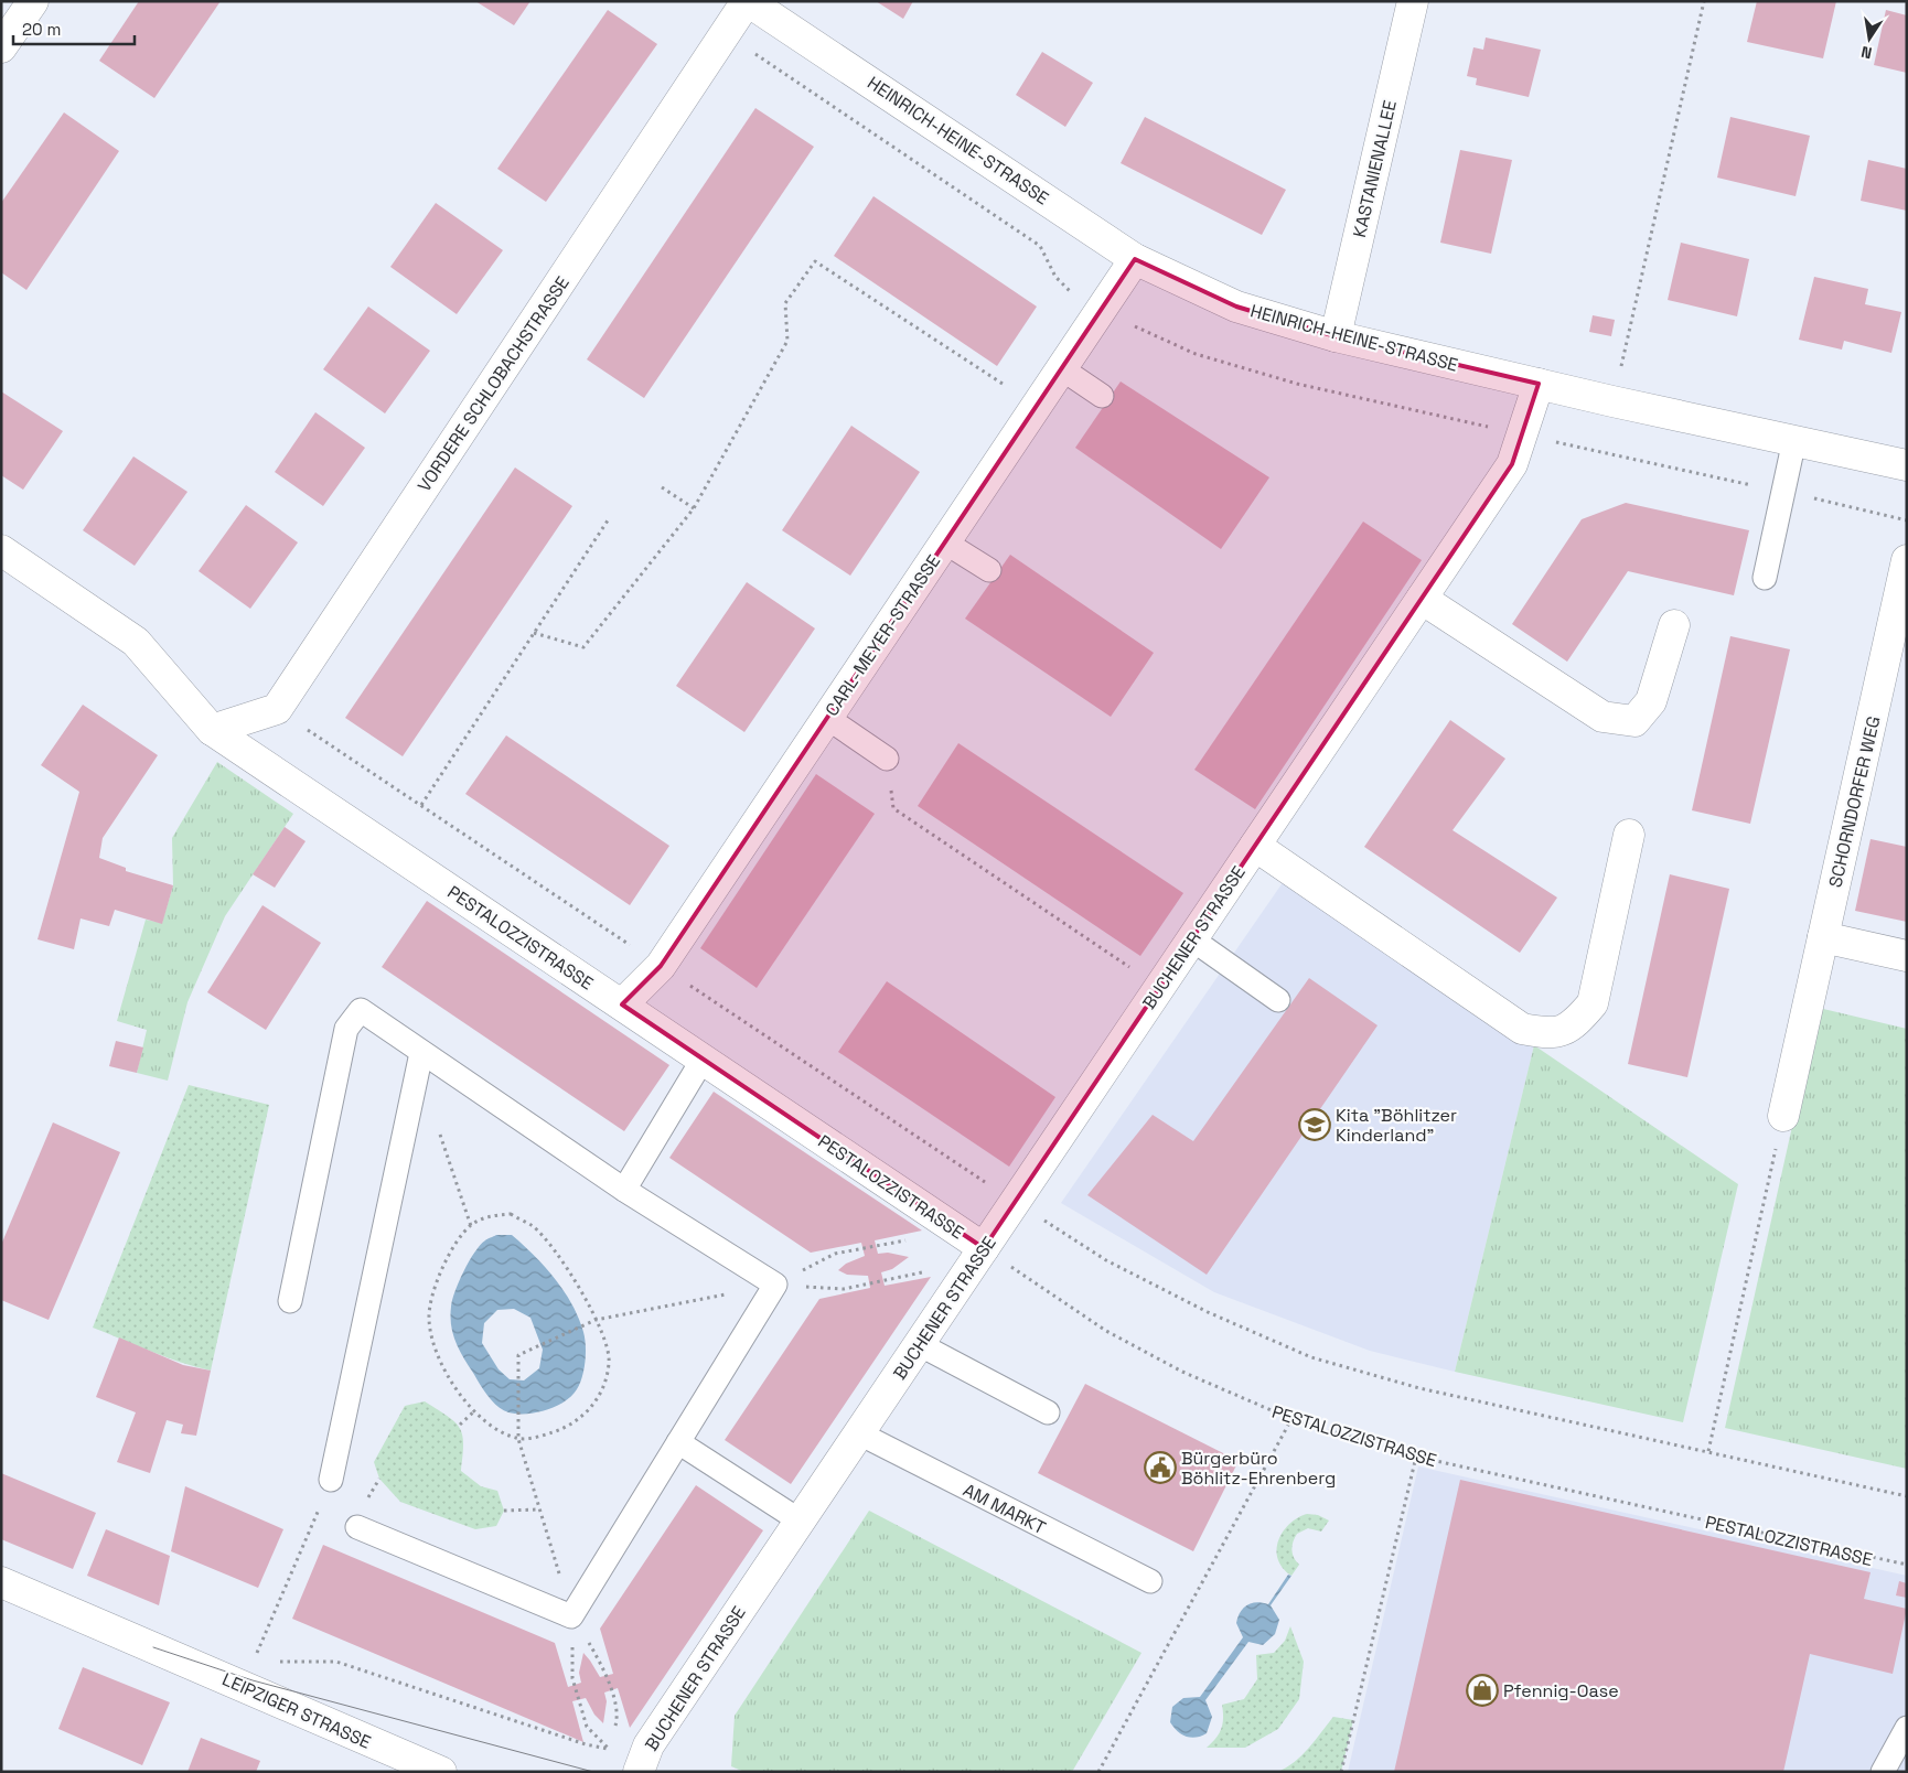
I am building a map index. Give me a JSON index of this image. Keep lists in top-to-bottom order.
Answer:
{
  "streets": {
    "street": [
      "HEINRICH-HEINE-STRASSE",
      "KASTANIENALLEE",
      "VORDERE SCHLOBACHSTRASSE",
      "CARL-MEYER-STRASSE",
      "SCHORNDORFER WEG",
      "PESTALOZZISTRASSE",
      "BUCHENER STRASSE",
      "LEIPZIGER STRASSE"
    ],
    "lane": ["AM MARKT"]
  },
  "crossings": [
    ["HEINRICH-HEINE-STRASSE", "KASTANIENALLEE"],
    ["HEINRICH-HEINE-STRASSE", "VORDERE SCHLOBACHSTRASSE"],
    ["HEINRICH-HEINE-STRASSE", "CARL-MEYER-STRASSE"],
    ["HEINRICH-HEINE-STRASSE", "BUCHENER STRASSE"],
    ["CARL-MEYER-STRASSE", "PESTALOZZISTRASSE"],
    ["PESTALOZZISTRASSE", "BUCHENER STRASSE"],
    ["BUCHENER STRASSE", "AM MARKT"]
  ],
  "places": {
    "school or university": ["Kita \"Böhlitzer Kinderland\""],
    "public building": ["Bürgerbüro Böhlitz-Ehrenberg"],
    "shop": ["Pfennig-Oase"]
  },
  "scale_bar": "20 m",
  "north": "bottom"
}
